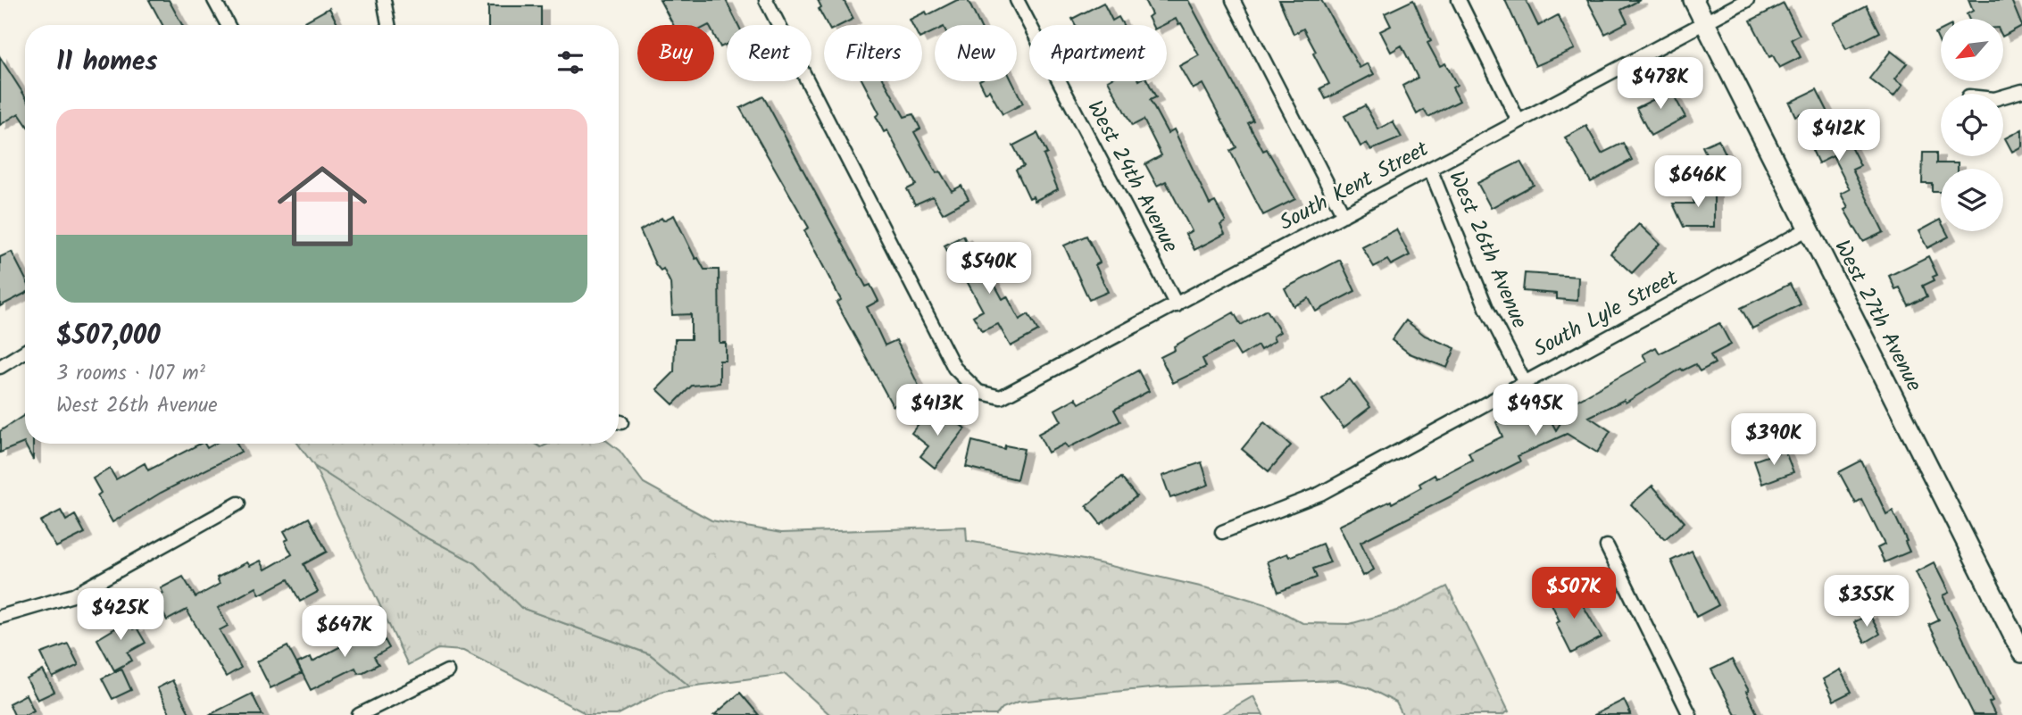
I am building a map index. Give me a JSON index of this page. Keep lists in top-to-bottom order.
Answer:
{
  "streets": {
    "main road": ["West 27th Avenue"],
    "street": [
      "West 24th Avenue",
      "South Kent Street",
      "West 26th Avenue",
      "South Lyle Street"
    ]
  },
  "crossings": [
    ["West 24th Avenue", "South Kent Street"],
    ["South Kent Street", "West 26th Avenue"],
    ["South Kent Street", "West 27th Avenue"],
    ["West 26th Avenue", "South Lyle Street"],
    ["South Lyle Street", "West 27th Avenue"]
  ],
  "north": "bottom left",
  "page": {
    "chip": [
      "Buy",
      "Rent",
      "Filters",
      "New",
      "Apartment"
    ],
    "heading": "11 homes",
    "price": [
      "$478K",
      "$412K",
      "$646K",
      "$540K",
      "$413K",
      "$495K",
      "$390K",
      "$507K",
      "$355K",
      "$425K",
      "$647K"
    ],
    "list": [
      {
        "name": "$507,000",
        "note": "3 rooms · 107 m² · West 26th Avenue"
      }
    ]
  }
}
